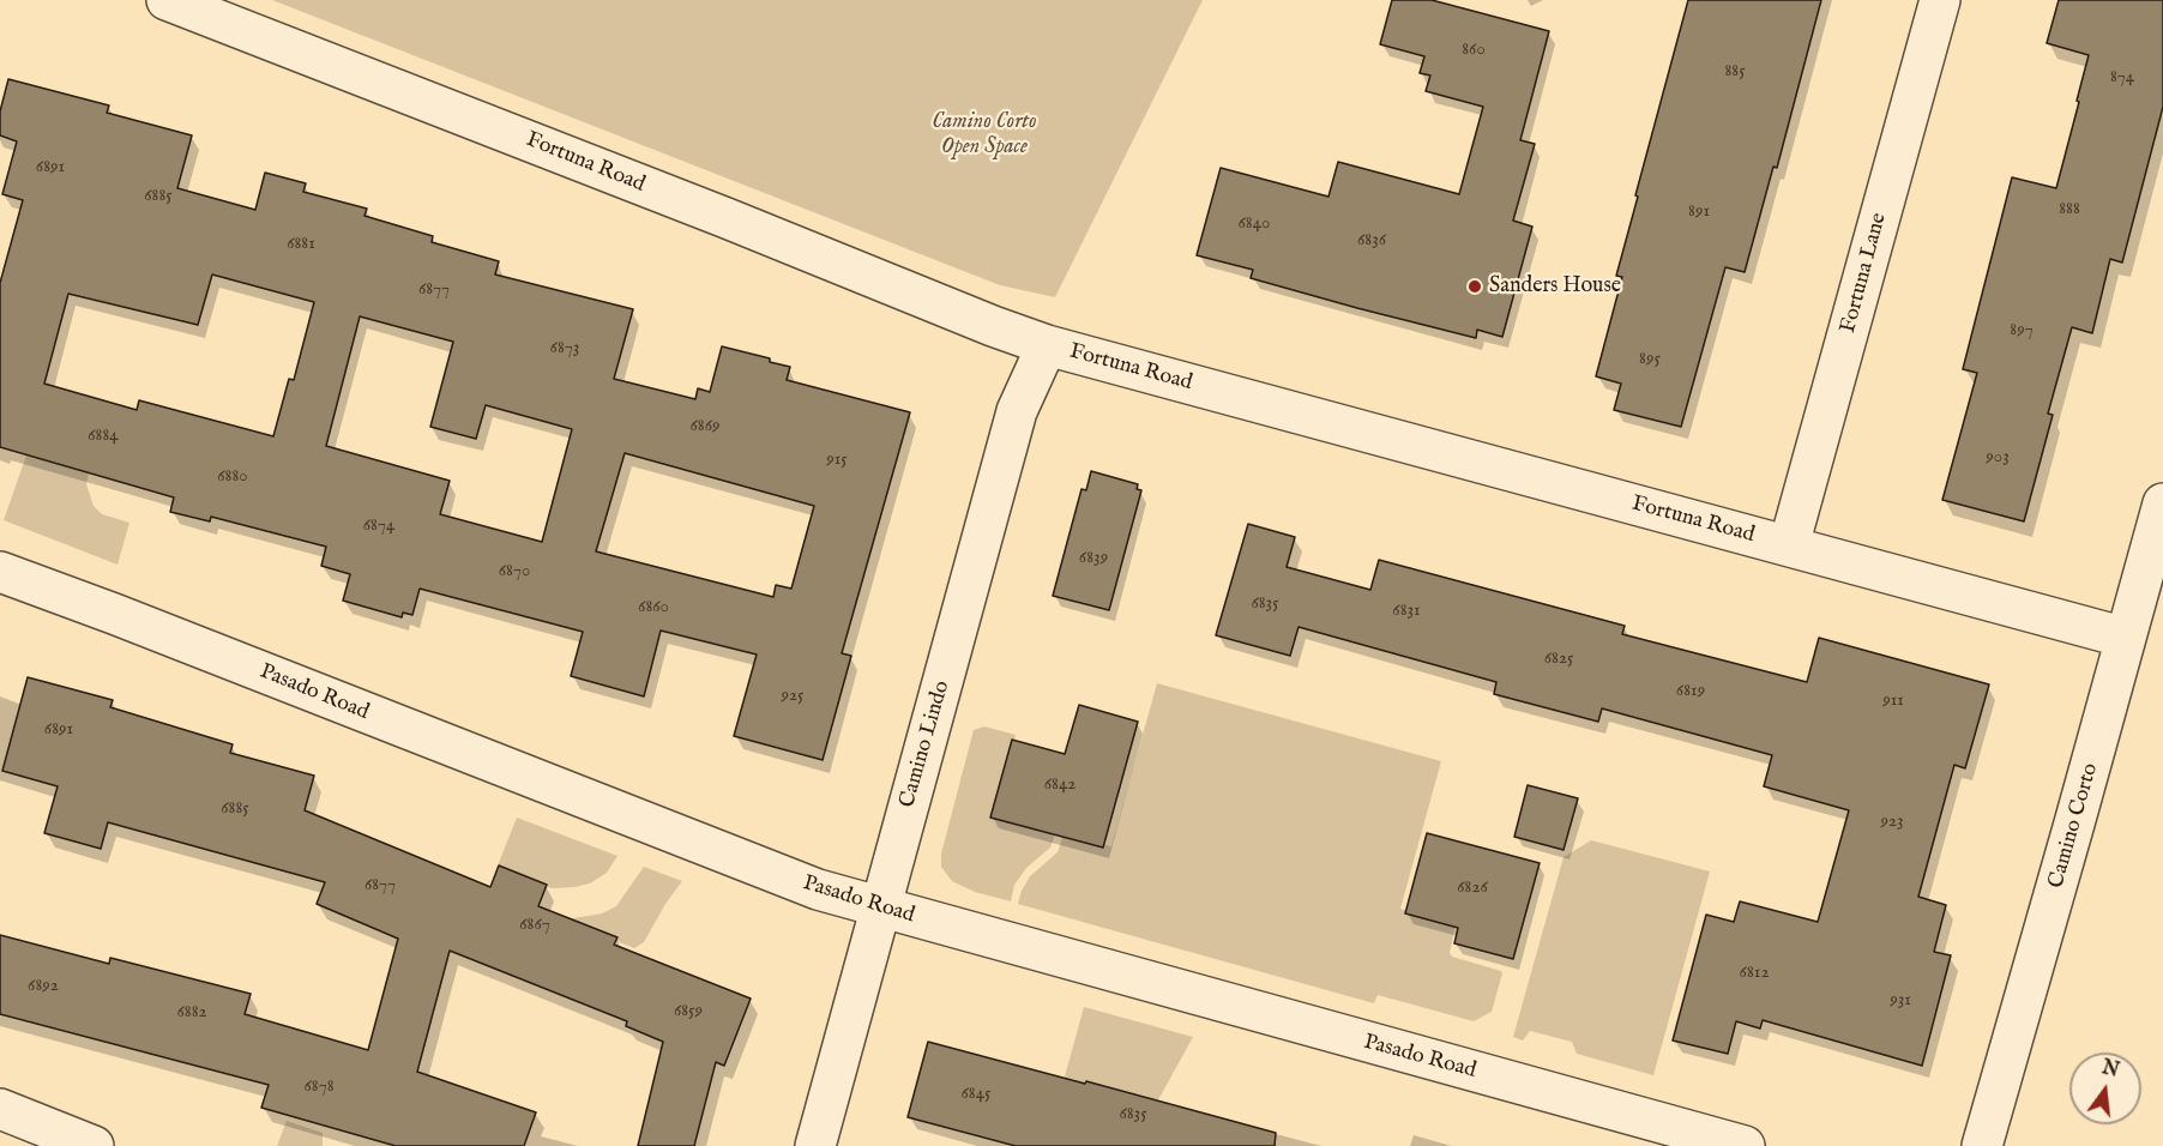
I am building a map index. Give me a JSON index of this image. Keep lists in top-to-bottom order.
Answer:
{
  "streets": {
    "street": [
      "Fortuna Road",
      "Fortuna Lane",
      "Pasado Road",
      "Camino Lindo",
      "Camino Corto"
    ]
  },
  "crossings": [
    ["Fortuna Road", "Fortuna Lane"],
    ["Fortuna Road", "Camino Lindo"],
    ["Fortuna Road", "Camino Corto"],
    ["Pasado Road", "Camino Lindo"]
  ],
  "parks": ["Camino Corto Open Space"],
  "places": ["Sanders House"],
  "house_numbers": [
    "860",
    "885",
    "874",
    "6891",
    "6885",
    "888",
    "891",
    "6840",
    "6836",
    "6881",
    "6877",
    "897",
    "6873",
    "895",
    "6869",
    "6884",
    "903",
    "915",
    "6880",
    "6874",
    "6839",
    "6870",
    "6835",
    "6860",
    "6831",
    "6825",
    "6819",
    "925",
    "911",
    "6891",
    "6842",
    "6885",
    "923",
    "6877",
    "6826",
    "6867",
    "6812",
    "6892",
    "931",
    "6859",
    "6882",
    "6878",
    "6845",
    "6835"
  ],
  "north": "top"
}
